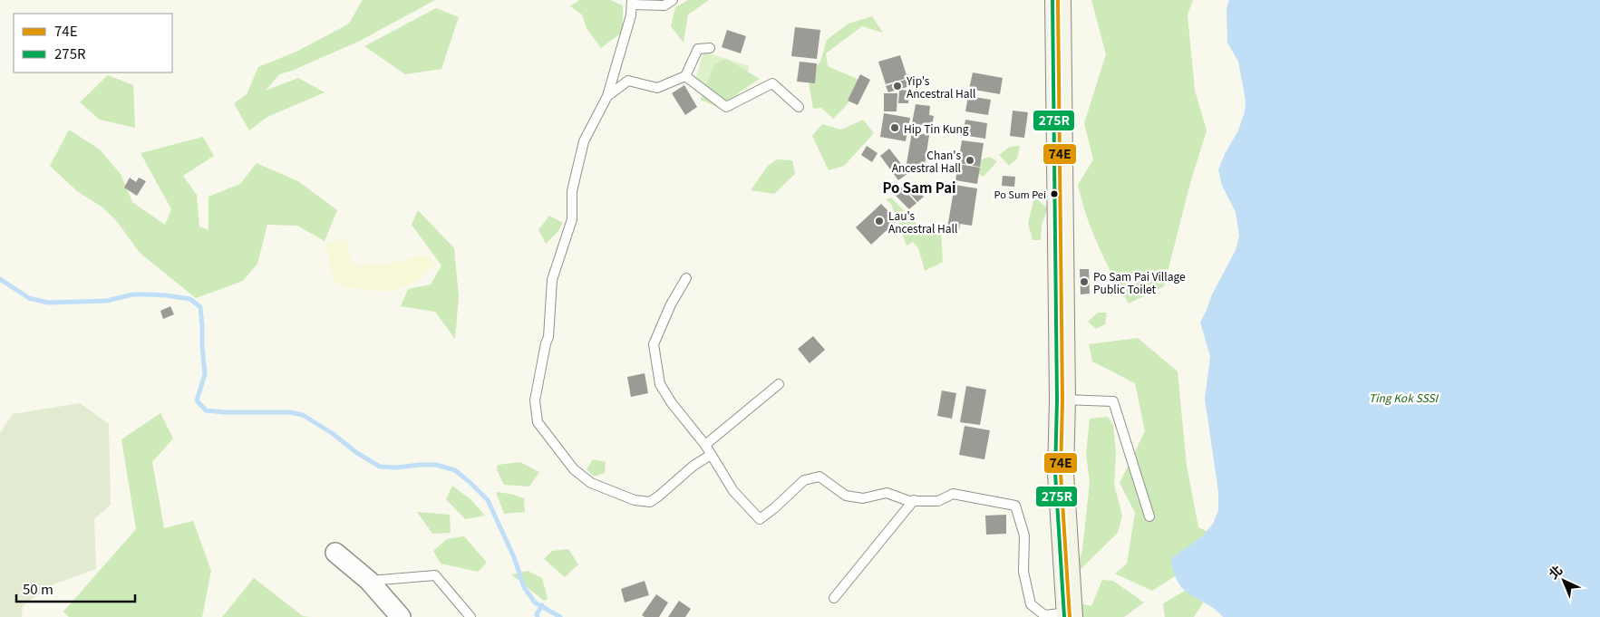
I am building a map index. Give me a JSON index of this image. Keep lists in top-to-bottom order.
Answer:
{
  "districts": ["Po Sam Pai"],
  "parks": ["Ting Kok SSSI"],
  "places": [
    "Yip's Ancestral Hall",
    "Hip Tin Kung",
    "Chan's Ancestral Hall",
    "Po Sum Pei",
    "Lau's Ancestral Hall",
    "Po Sam Pai Village Public Toilet"
  ],
  "lines": ["transit line 74E", "transit line 275R"],
  "legend": ["74E", "275R"],
  "scale_bar": "50 m",
  "north": "top left"
}
